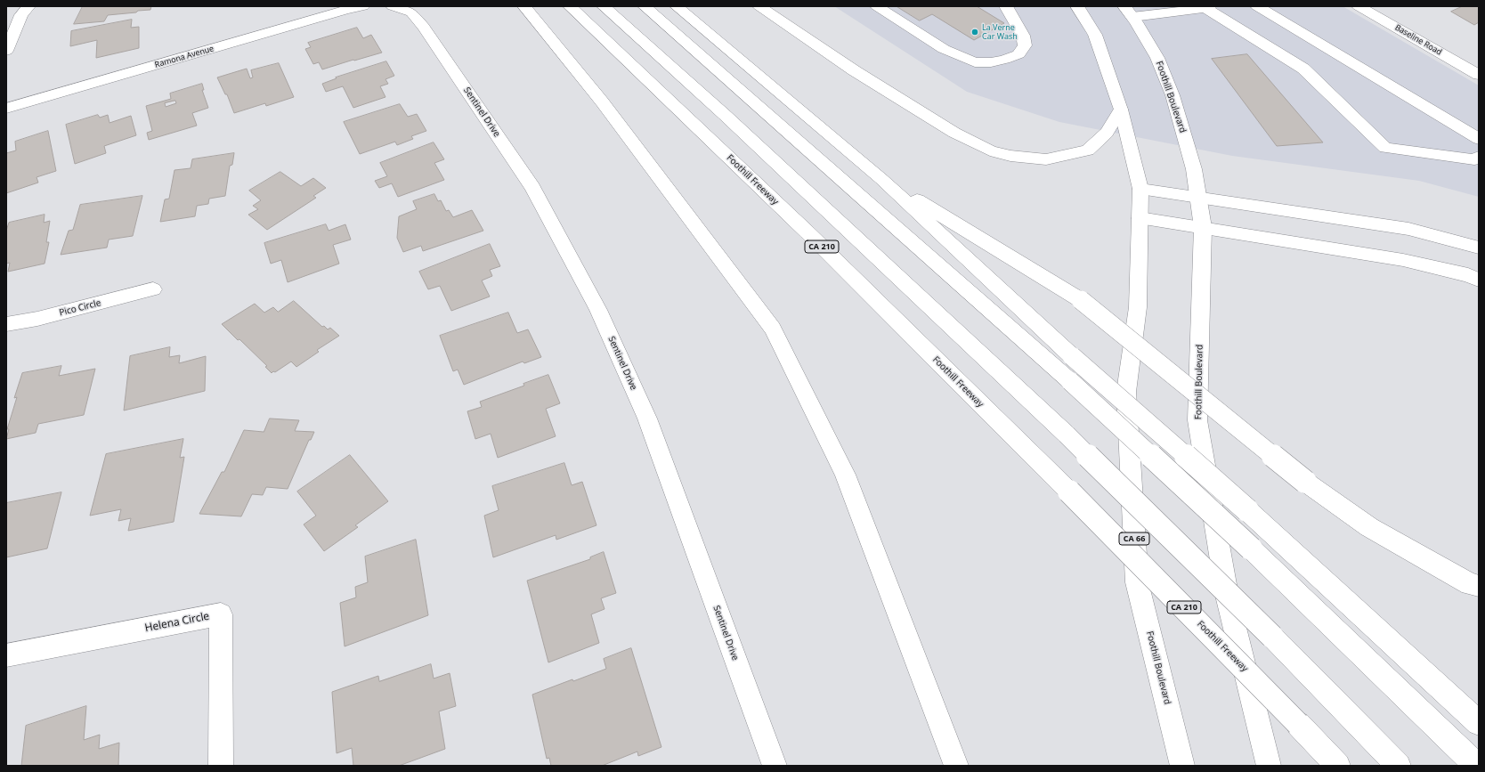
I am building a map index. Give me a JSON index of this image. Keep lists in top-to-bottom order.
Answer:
{
  "streets": {
    "main road": [
      "Baseline Road",
      "Ramona Avenue",
      "Foothill Boulevard",
      "Sentinel Drive",
      "Foothill Freeway",
      "CA 210",
      "Pico Circle",
      "CA 66",
      "Helena Circle"
    ]
  },
  "places": ["La Verne Car Wash"]
}
